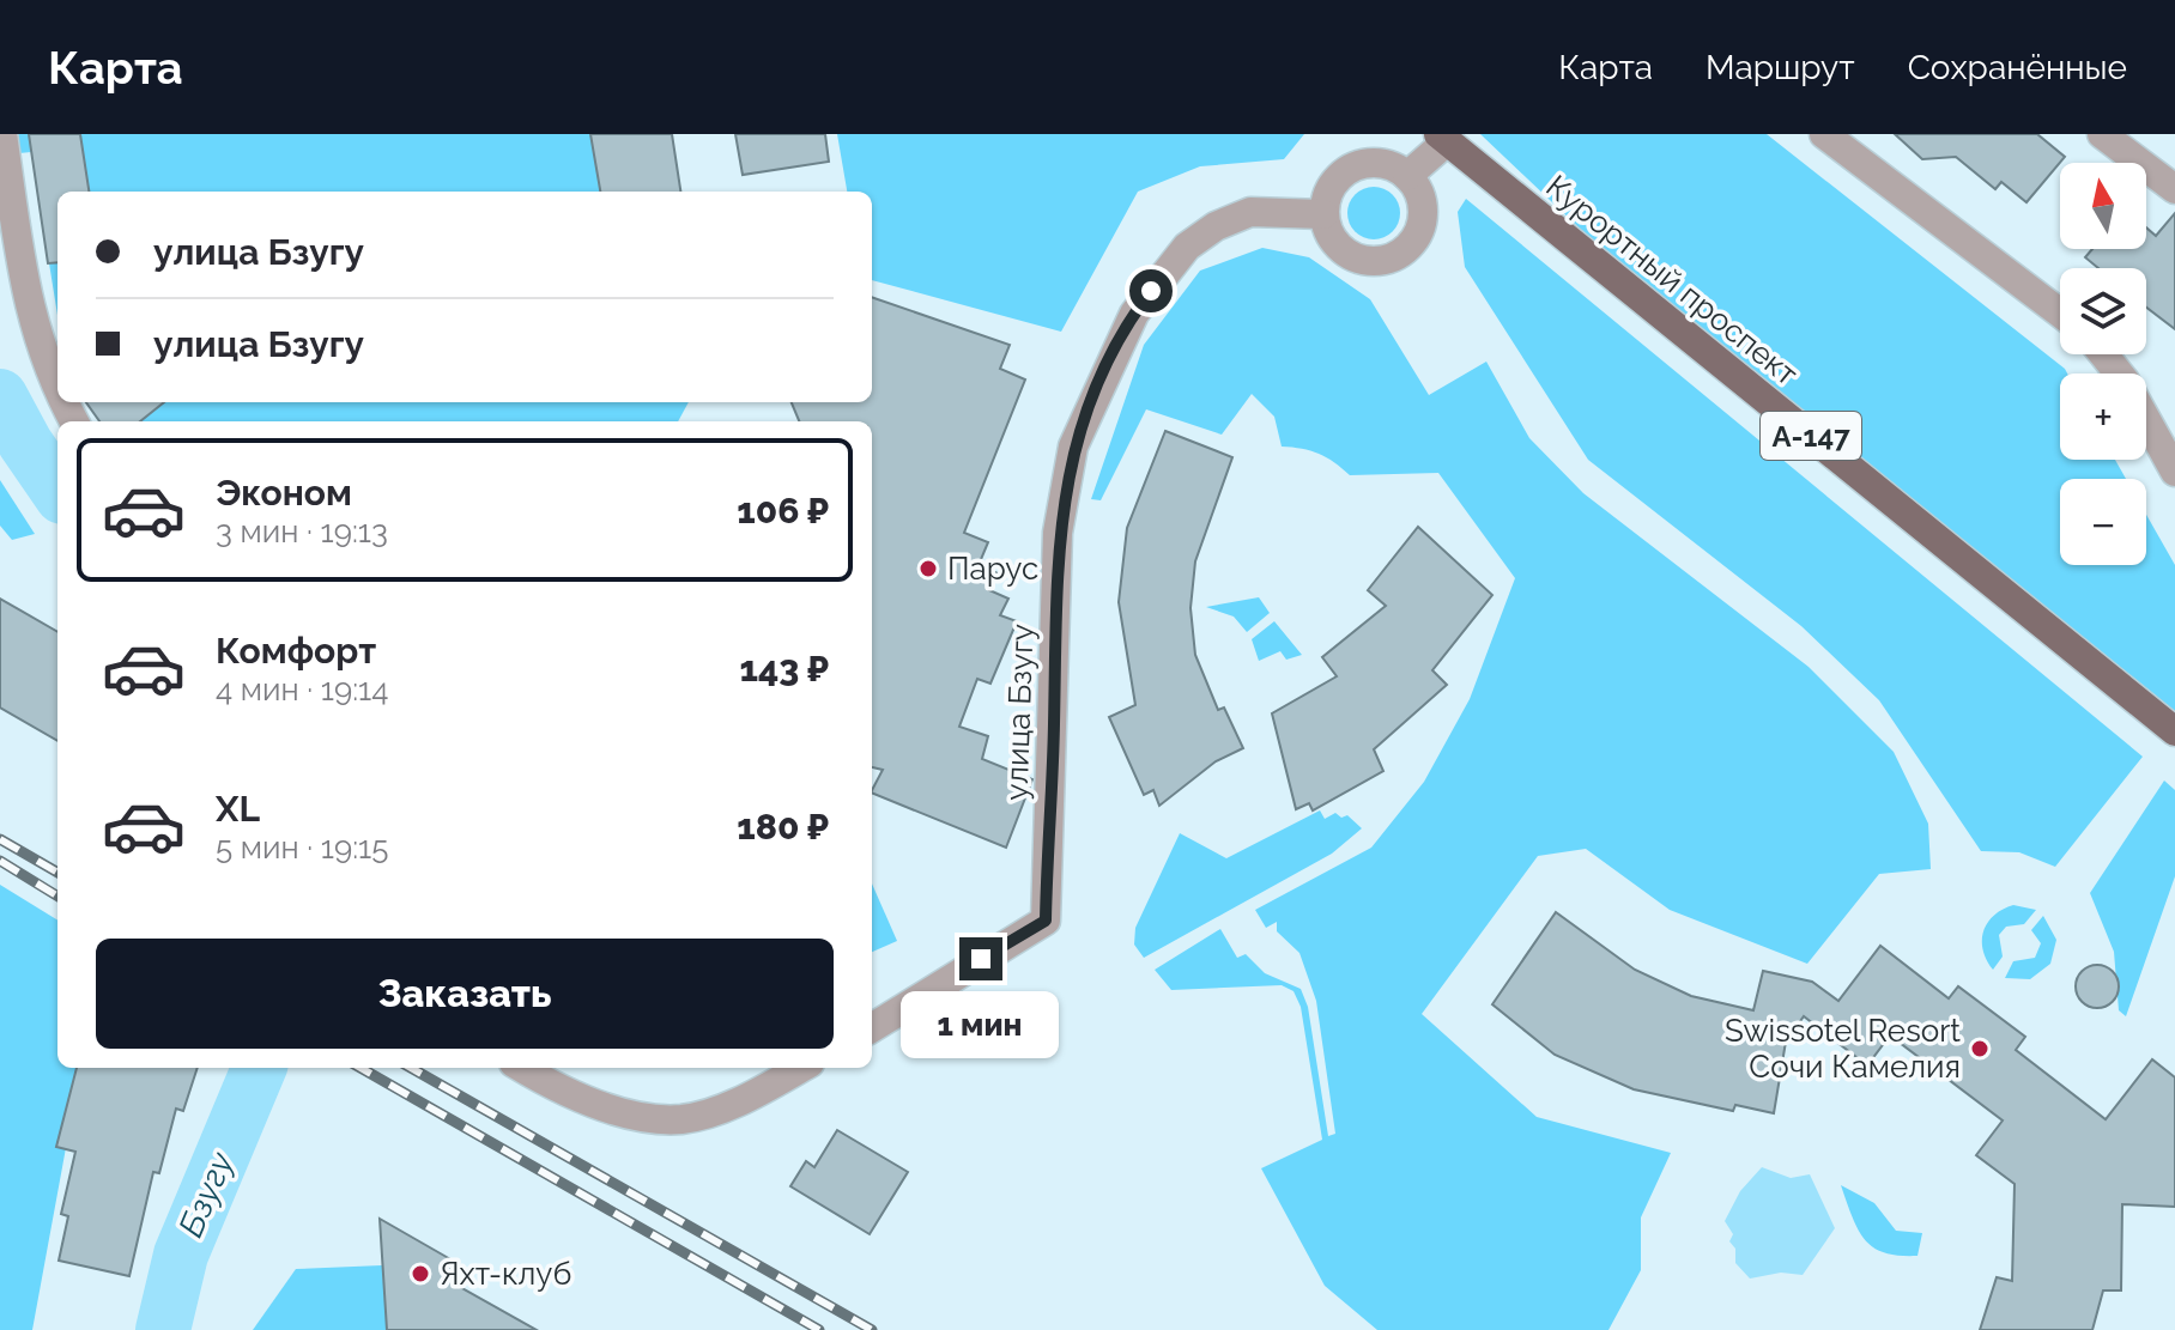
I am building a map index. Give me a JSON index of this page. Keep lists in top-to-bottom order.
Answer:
{
  "streets": {
    "main road": ["Курортный проспект", "А-147"],
    "street": ["улица Бзугу"]
  },
  "water": ["Бзугу"],
  "places": ["Парус", "Swissotel Resort Сочи Камелия", "Яхт-клуб"],
  "north": "top",
  "page": {
    "header": "Карта",
    "nav": ["Карта", "Маршрут", "Сохранённые"],
    "map_buttons": ["+", "−"],
    "banner": ["улица Бзугу", "улица Бзугу"],
    "list": [
      {
        "name": "Эконом",
        "note": "3 мин · 19:13",
        "value": "106 ₽"
      },
      {
        "name": "Комфорт",
        "note": "4 мин · 19:14",
        "value": "143 ₽"
      },
      {
        "name": "XL",
        "note": "5 мин · 19:15",
        "value": "180 ₽"
      }
    ],
    "buttons": "Заказать",
    "bubble": "1 мин"
  }
}
